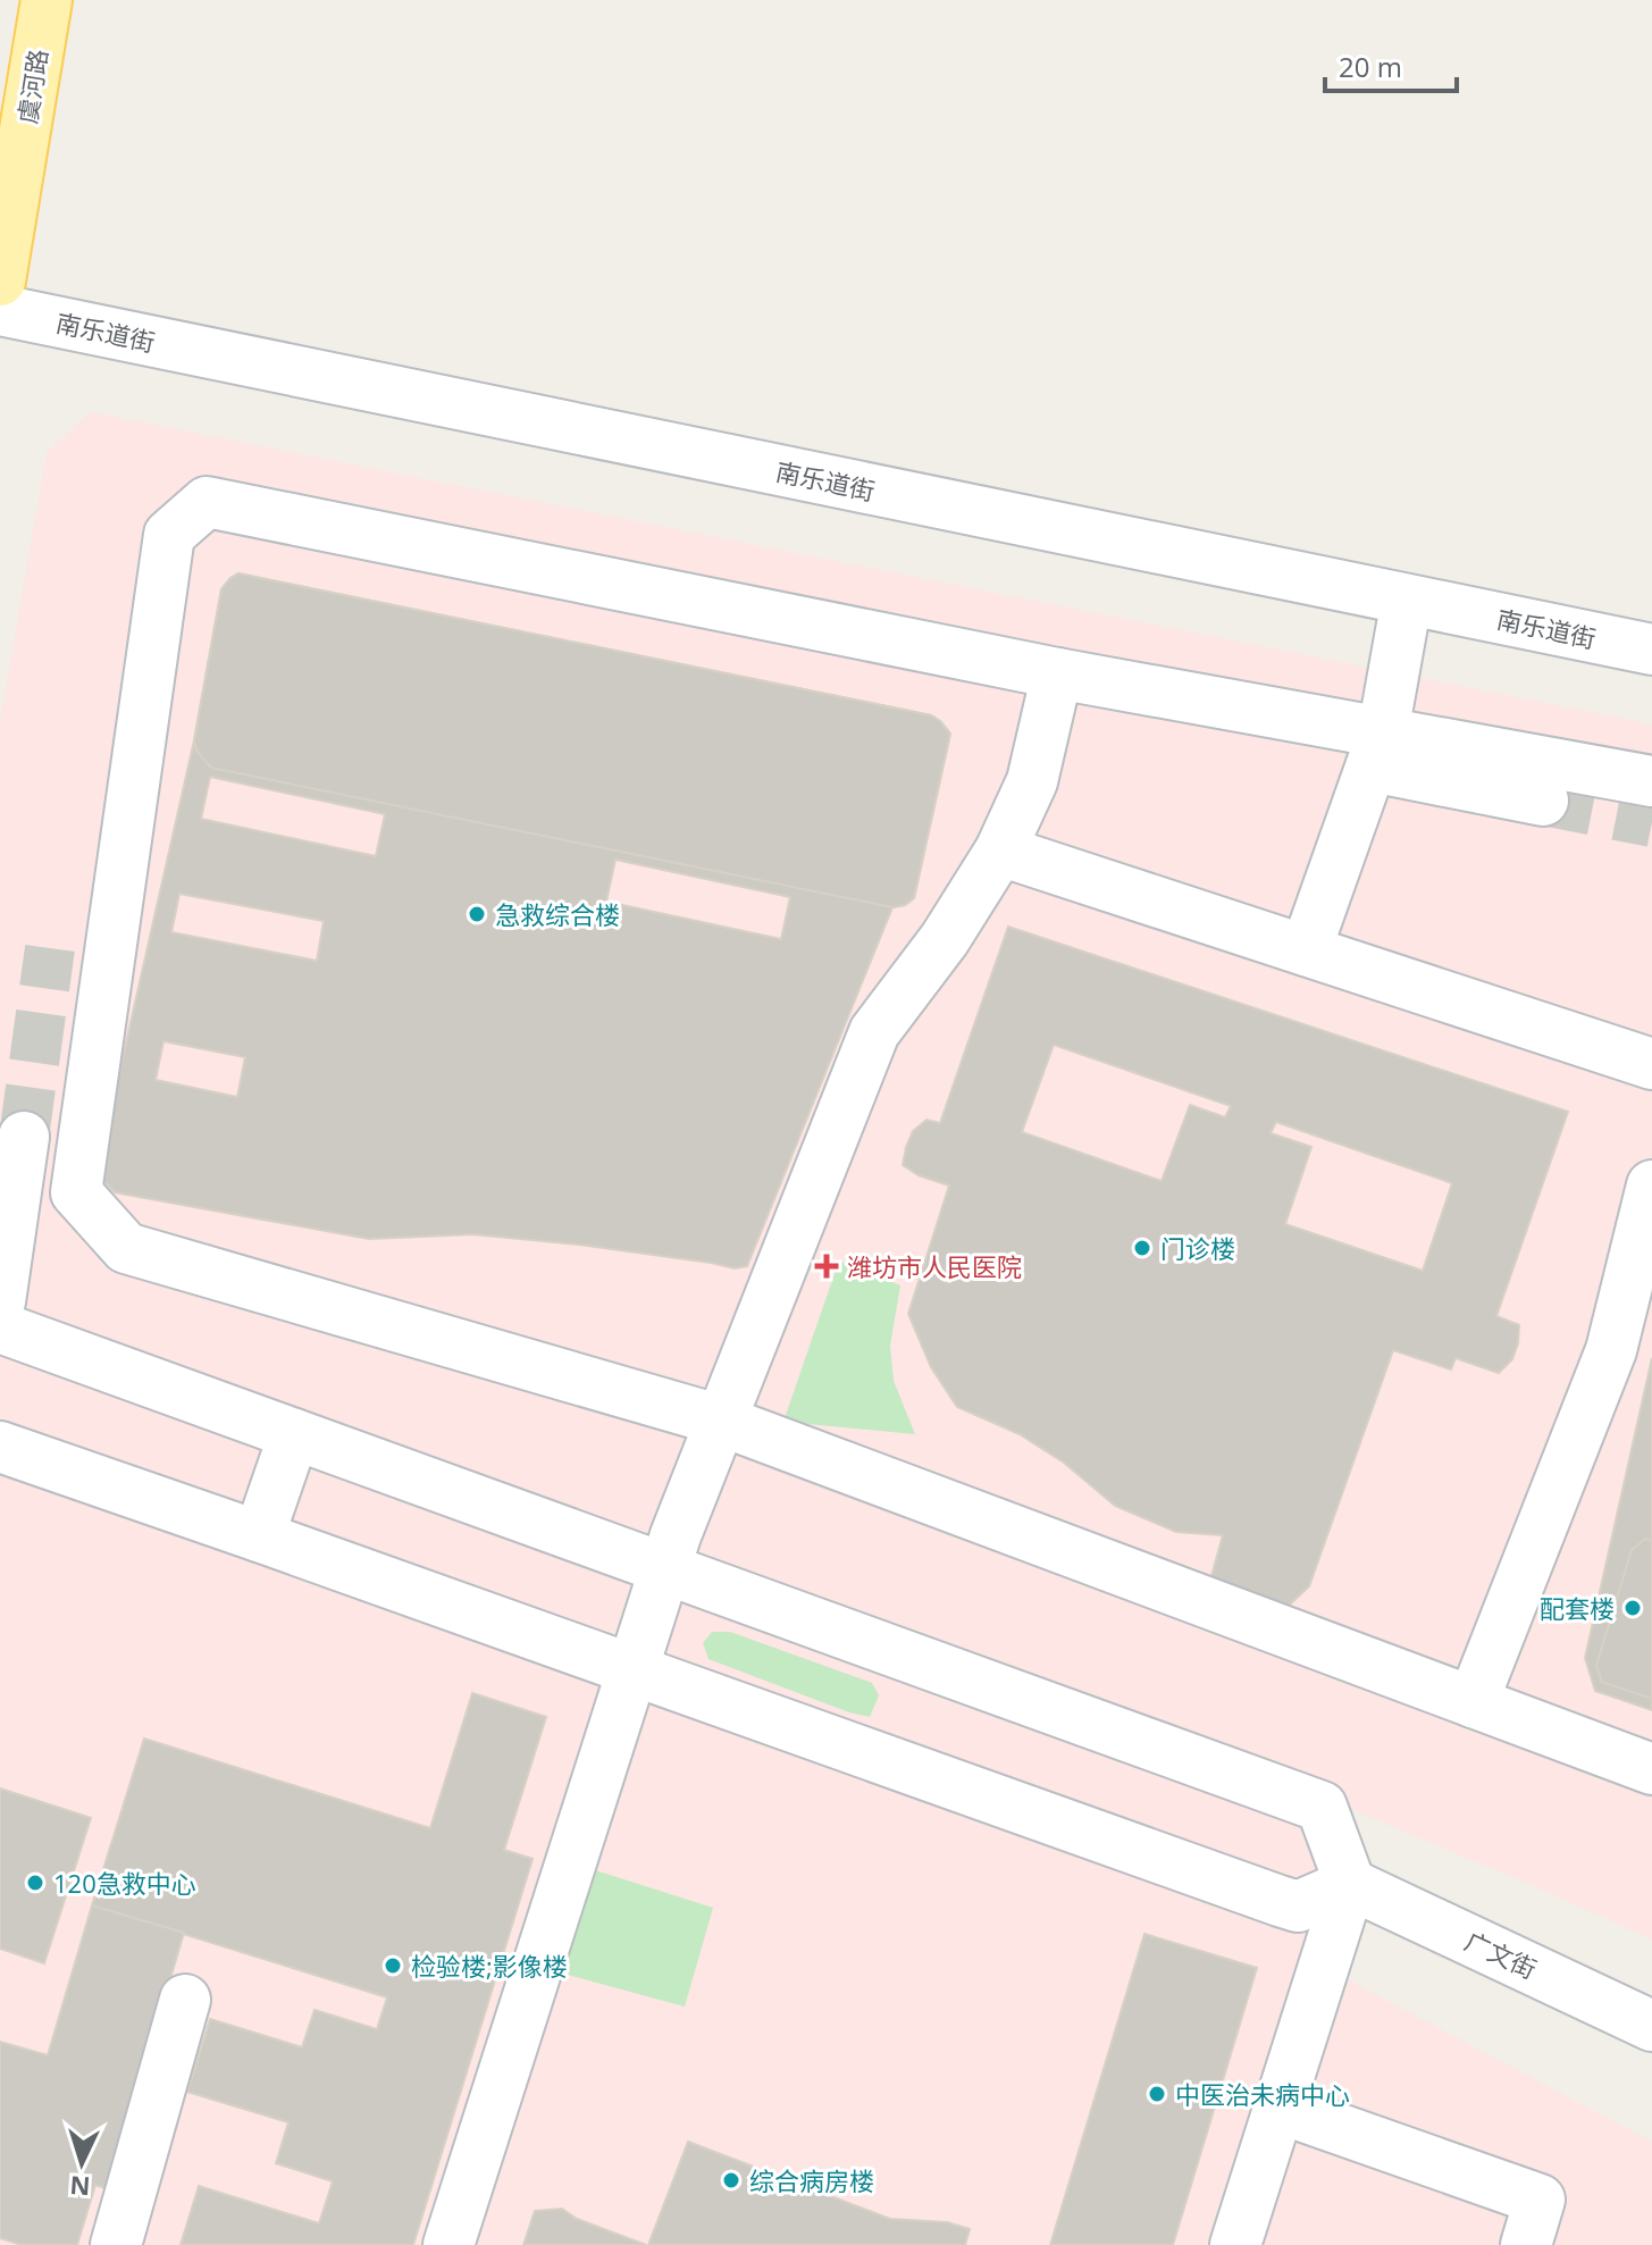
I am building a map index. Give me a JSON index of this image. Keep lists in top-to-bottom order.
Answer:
{
  "streets": {
    "main road": ["虞河路"],
    "street": ["南乐道街", "广文街"]
  },
  "places": {
    "other": [
      "急救综合楼",
      "门诊楼",
      "配套楼",
      "120急救中心",
      "检验楼;影像楼",
      "中医治未病中心",
      "综合病房楼"
    ],
    "health": ["潍坊市人民医院"]
  },
  "scale_bar": "20 m",
  "north": "bottom"
}
